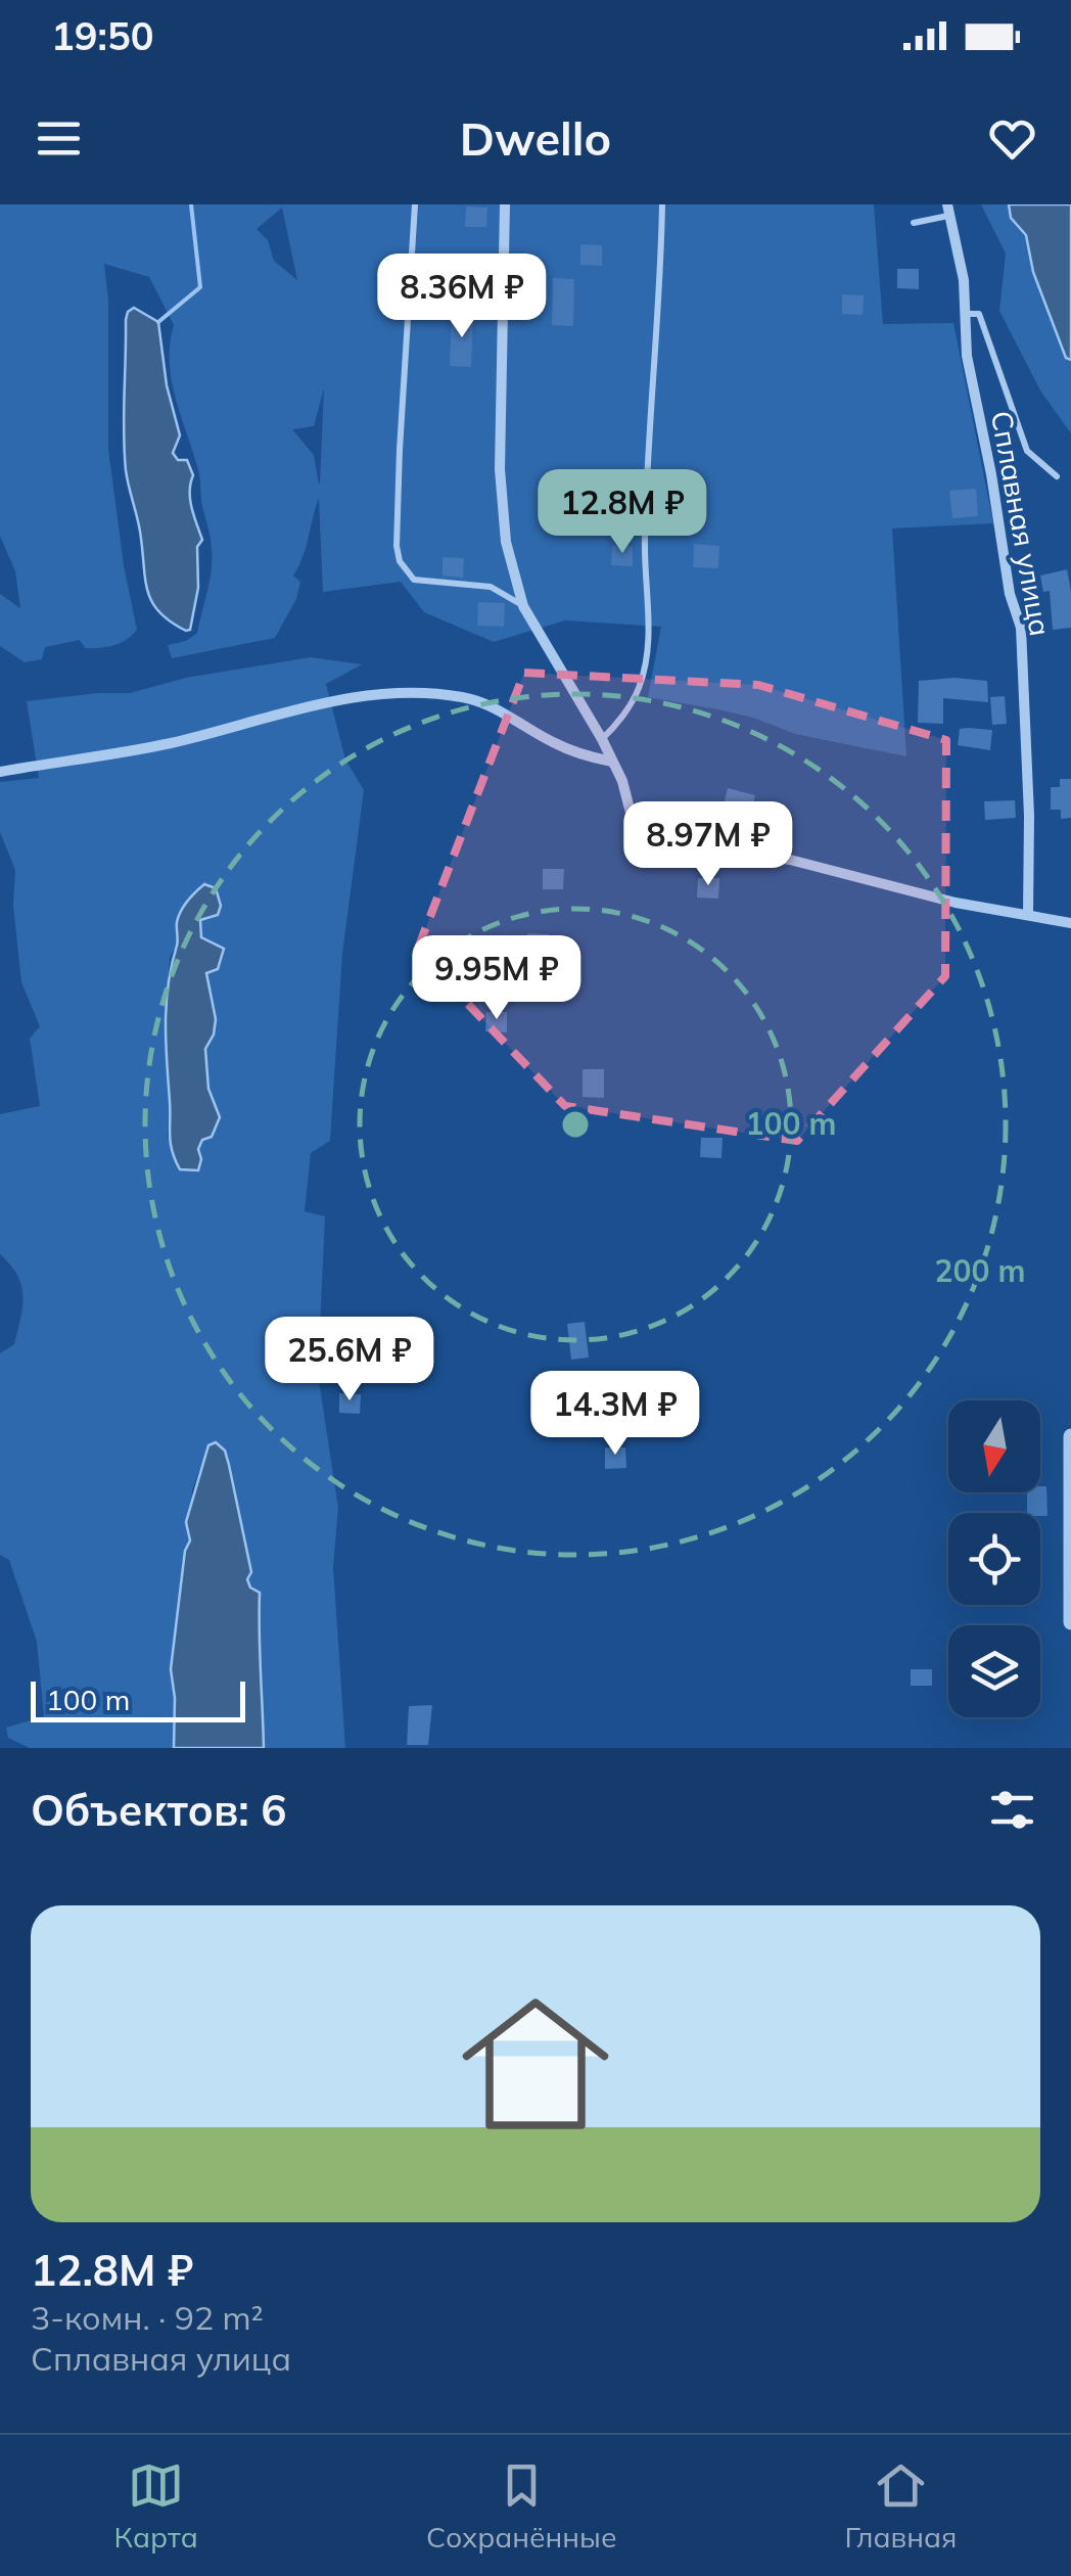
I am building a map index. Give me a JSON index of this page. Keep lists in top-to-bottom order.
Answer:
{
  "streets": {
    "street": ["Сплавная улица"]
  },
  "scale_bar": "100 m",
  "north": "bottom",
  "page": {
    "status": "19:50",
    "header": "Dwello",
    "price": [
      "8.36M ₽",
      "12.8M ₽",
      "8.97M ₽",
      "9.95M ₽",
      "25.6M ₽",
      "14.3M ₽"
    ],
    "scale": "100 m",
    "heading": "Объектов: 6",
    "list": [
      {
        "name": "12.8M ₽",
        "note": "3-комн. · 92 m² · Сплавная улица"
      }
    ],
    "tabs": ["Карта", "Сохранённые", "Главная"]
  },
  "rings": ["100 m", "200 m"]
}
